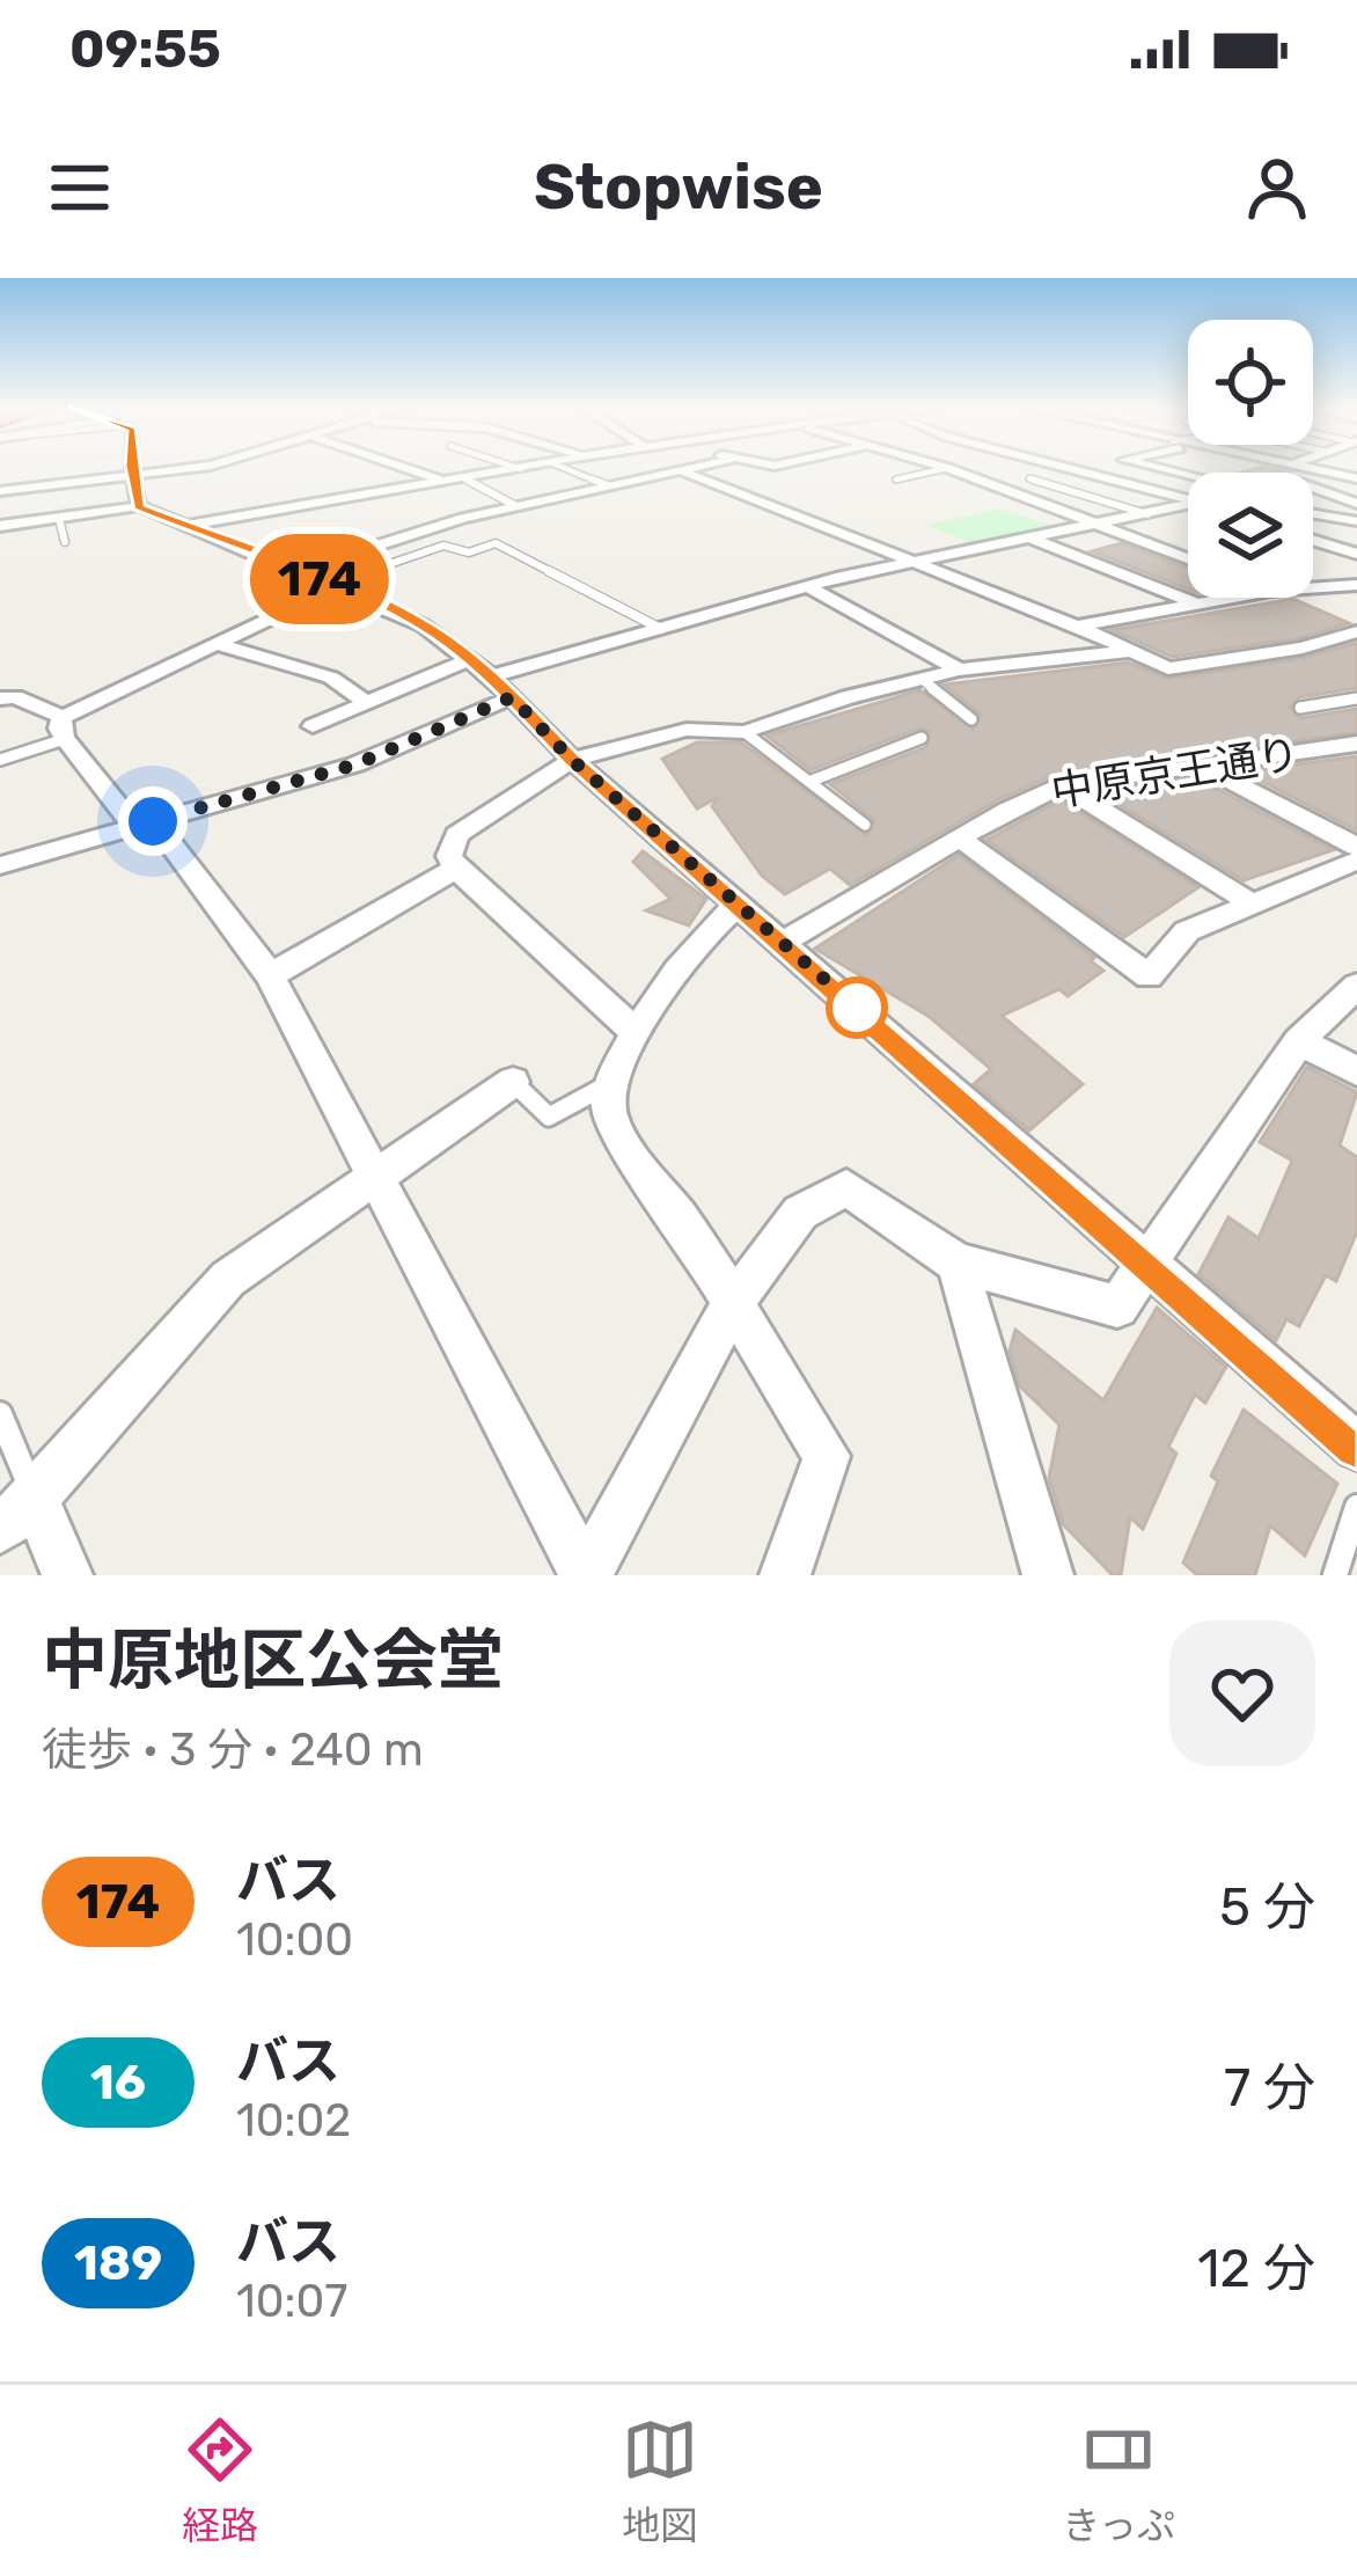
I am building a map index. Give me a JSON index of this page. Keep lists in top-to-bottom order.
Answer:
{
  "streets": {
    "street": ["中原京王通り"]
  },
  "lines": ["bus line 174"],
  "page": {
    "status": "09:55",
    "header": "Stopwise",
    "on_map": "174",
    "heading": ["中原地区公会堂", "徒歩 · 3 分 · 240 m"],
    "list": [
      {
        "mark": "174",
        "name": "バス",
        "note": "10:00",
        "value": "5 分"
      },
      {
        "mark": "16",
        "name": "バス",
        "note": "10:02",
        "value": "7 分"
      },
      {
        "mark": "189",
        "name": "バス",
        "note": "10:07",
        "value": "12 分"
      }
    ],
    "tabs": ["経路", "地図", "きっぷ"]
  }
}
